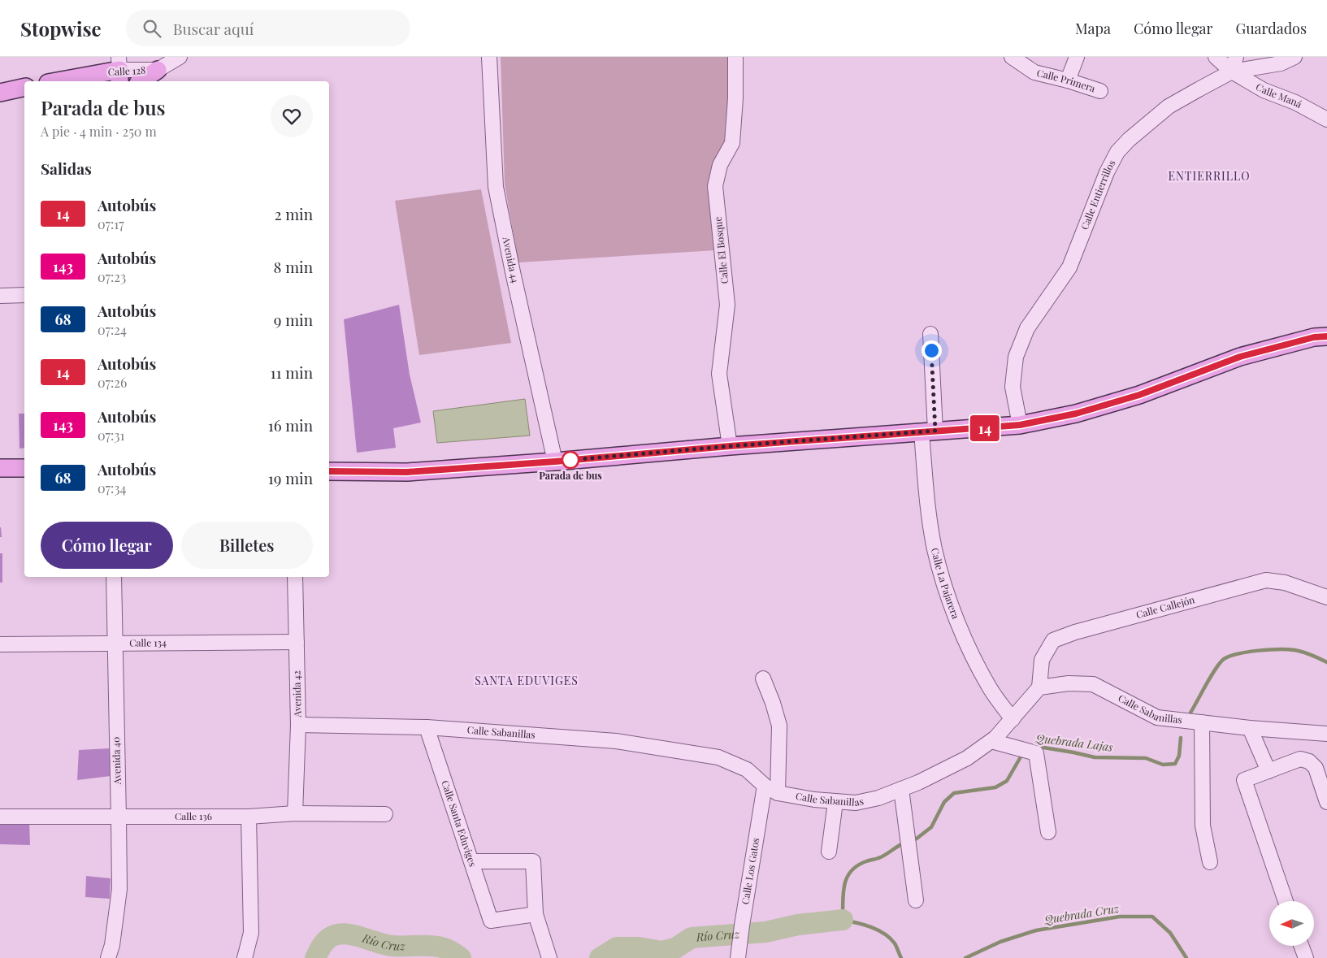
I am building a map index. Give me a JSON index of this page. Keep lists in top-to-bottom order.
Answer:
{
  "streets": {
    "main road": ["Calle 128"],
    "street": [
      "Calle Primera",
      "Calle Maná",
      "Calle Entierrillos",
      "Calle El Bosque",
      "Avenida 44",
      "Calle La Pajarera",
      "Calle Callejón",
      "Calle 134",
      "Avenida 42",
      "Calle Sabanillas",
      "Avenida 40",
      "Calle 136",
      "Calle Santa Eduviges",
      "Calle Los Gatos"
    ]
  },
  "crossings": [
    ["Calle Maná", "Calle Entierrillos"],
    ["Calle La Pajarera", "Calle Sabanillas"],
    ["Calle Callejón", "Calle Sabanillas"],
    ["Calle 134", "Avenida 42"],
    ["Calle 134", "Avenida 40"],
    ["Avenida 42", "Calle Sabanillas"],
    ["Avenida 42", "Calle 136"],
    ["Calle Sabanillas", "Calle Santa Eduviges"],
    ["Calle Sabanillas", "Calle Los Gatos"],
    ["Avenida 40", "Calle 136"]
  ],
  "districts": ["ENTIERRILLO", "SANTA EDUVIGES"],
  "water": ["Quebrada Lajas", "Quebrada Cruz", "Río Cruz"],
  "places": ["Parada de bus"],
  "lines": ["bus line 14"],
  "north": "left",
  "page": {
    "header": "Stopwise",
    "search": "Buscar aquí",
    "nav": ["Mapa", "Cómo llegar", "Guardados"],
    "on_map": "14",
    "heading": [
      ["Parada de bus", "A pie · 4 min · 250 m"],
      "Salidas"
    ],
    "list": [
      {
        "mark": "14",
        "name": "Autobús",
        "note": "07:17",
        "value": "2 min"
      },
      {
        "mark": "143",
        "name": "Autobús",
        "note": "07:23",
        "value": "8 min"
      },
      {
        "mark": "68",
        "name": "Autobús",
        "note": "07:24",
        "value": "9 min"
      },
      {
        "mark": "14",
        "name": "Autobús",
        "note": "07:26",
        "value": "11 min"
      },
      {
        "mark": "143",
        "name": "Autobús",
        "note": "07:31",
        "value": "16 min"
      },
      {
        "mark": "68",
        "name": "Autobús",
        "note": "07:34",
        "value": "19 min"
      }
    ],
    "buttons": ["Cómo llegar", "Billetes"]
  }
}
